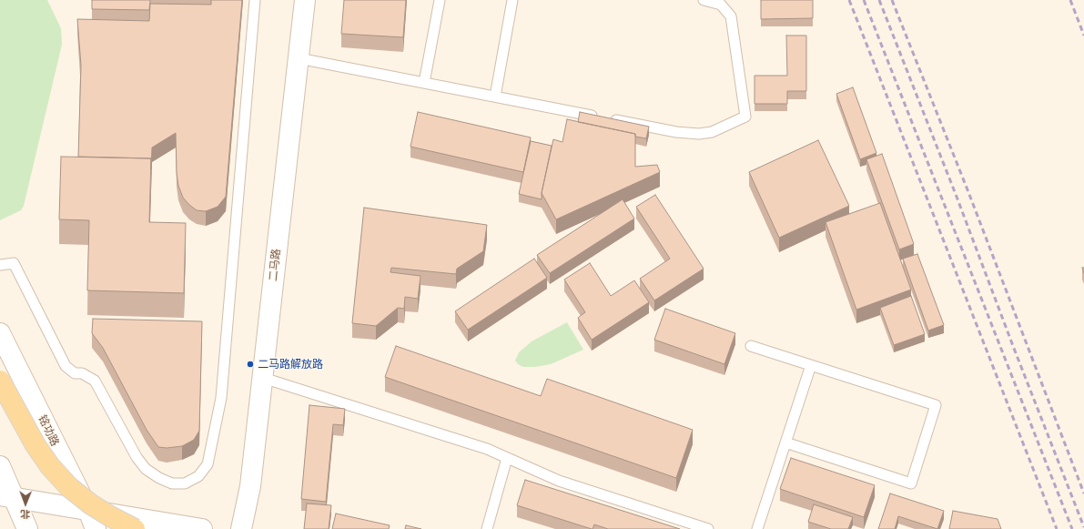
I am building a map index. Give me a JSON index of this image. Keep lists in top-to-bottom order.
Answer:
{
  "streets": {
    "street": ["二马路", "铭功路"]
  },
  "places": ["二马路解放路"],
  "north": "bottom"
}
